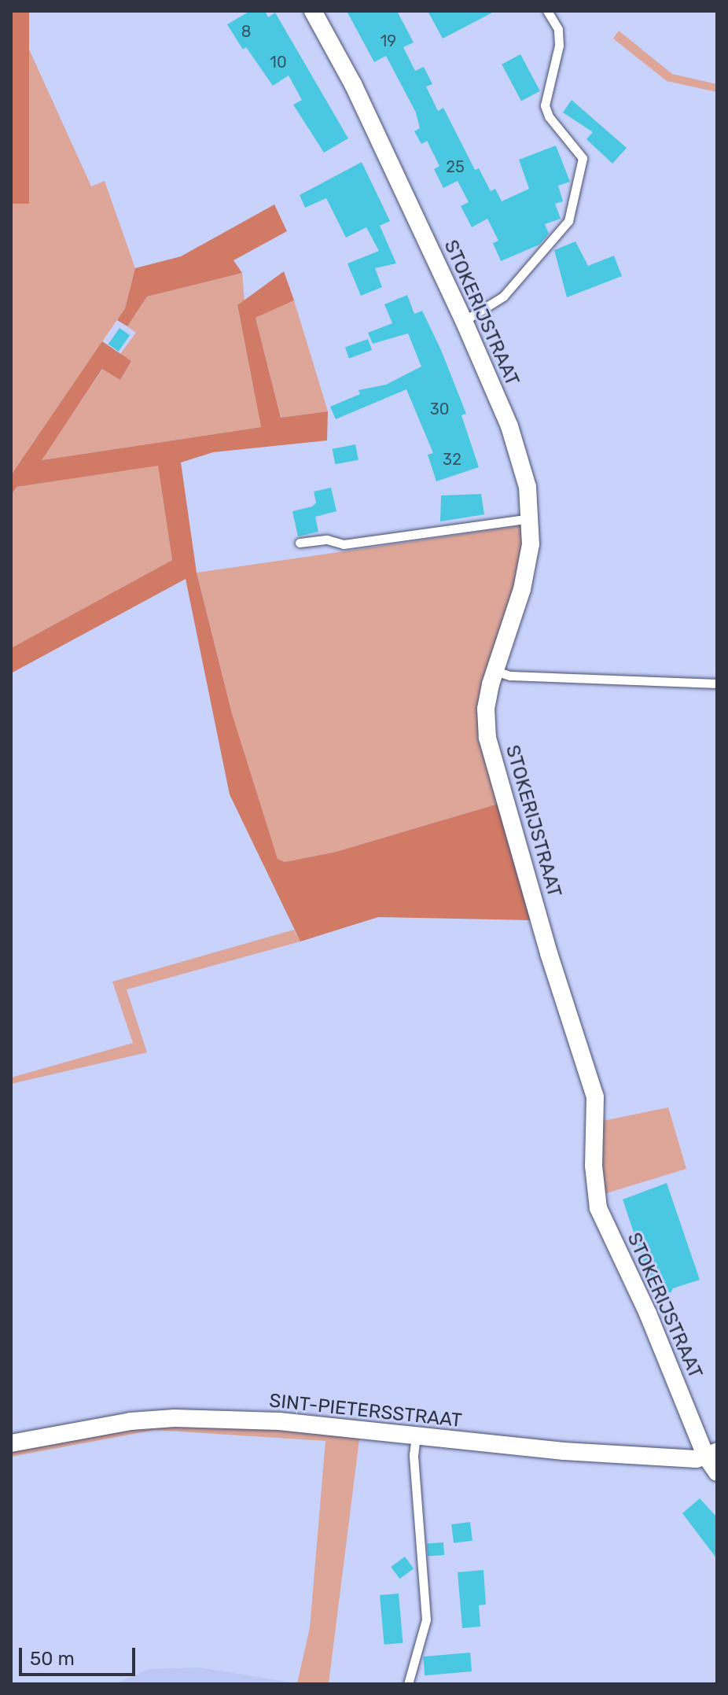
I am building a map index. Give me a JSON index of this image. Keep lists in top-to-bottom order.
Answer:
{
  "streets": {
    "street": ["STOKERIJSTRAAT", "SINT-PIETERSSTRAAT"]
  },
  "crossings": [
    ["STOKERIJSTRAAT", "SINT-PIETERSSTRAAT"]
  ],
  "house_numbers": [
    "8",
    "19",
    "10",
    "25",
    "30",
    "32"
  ],
  "scale_bar": "50 m"
}
